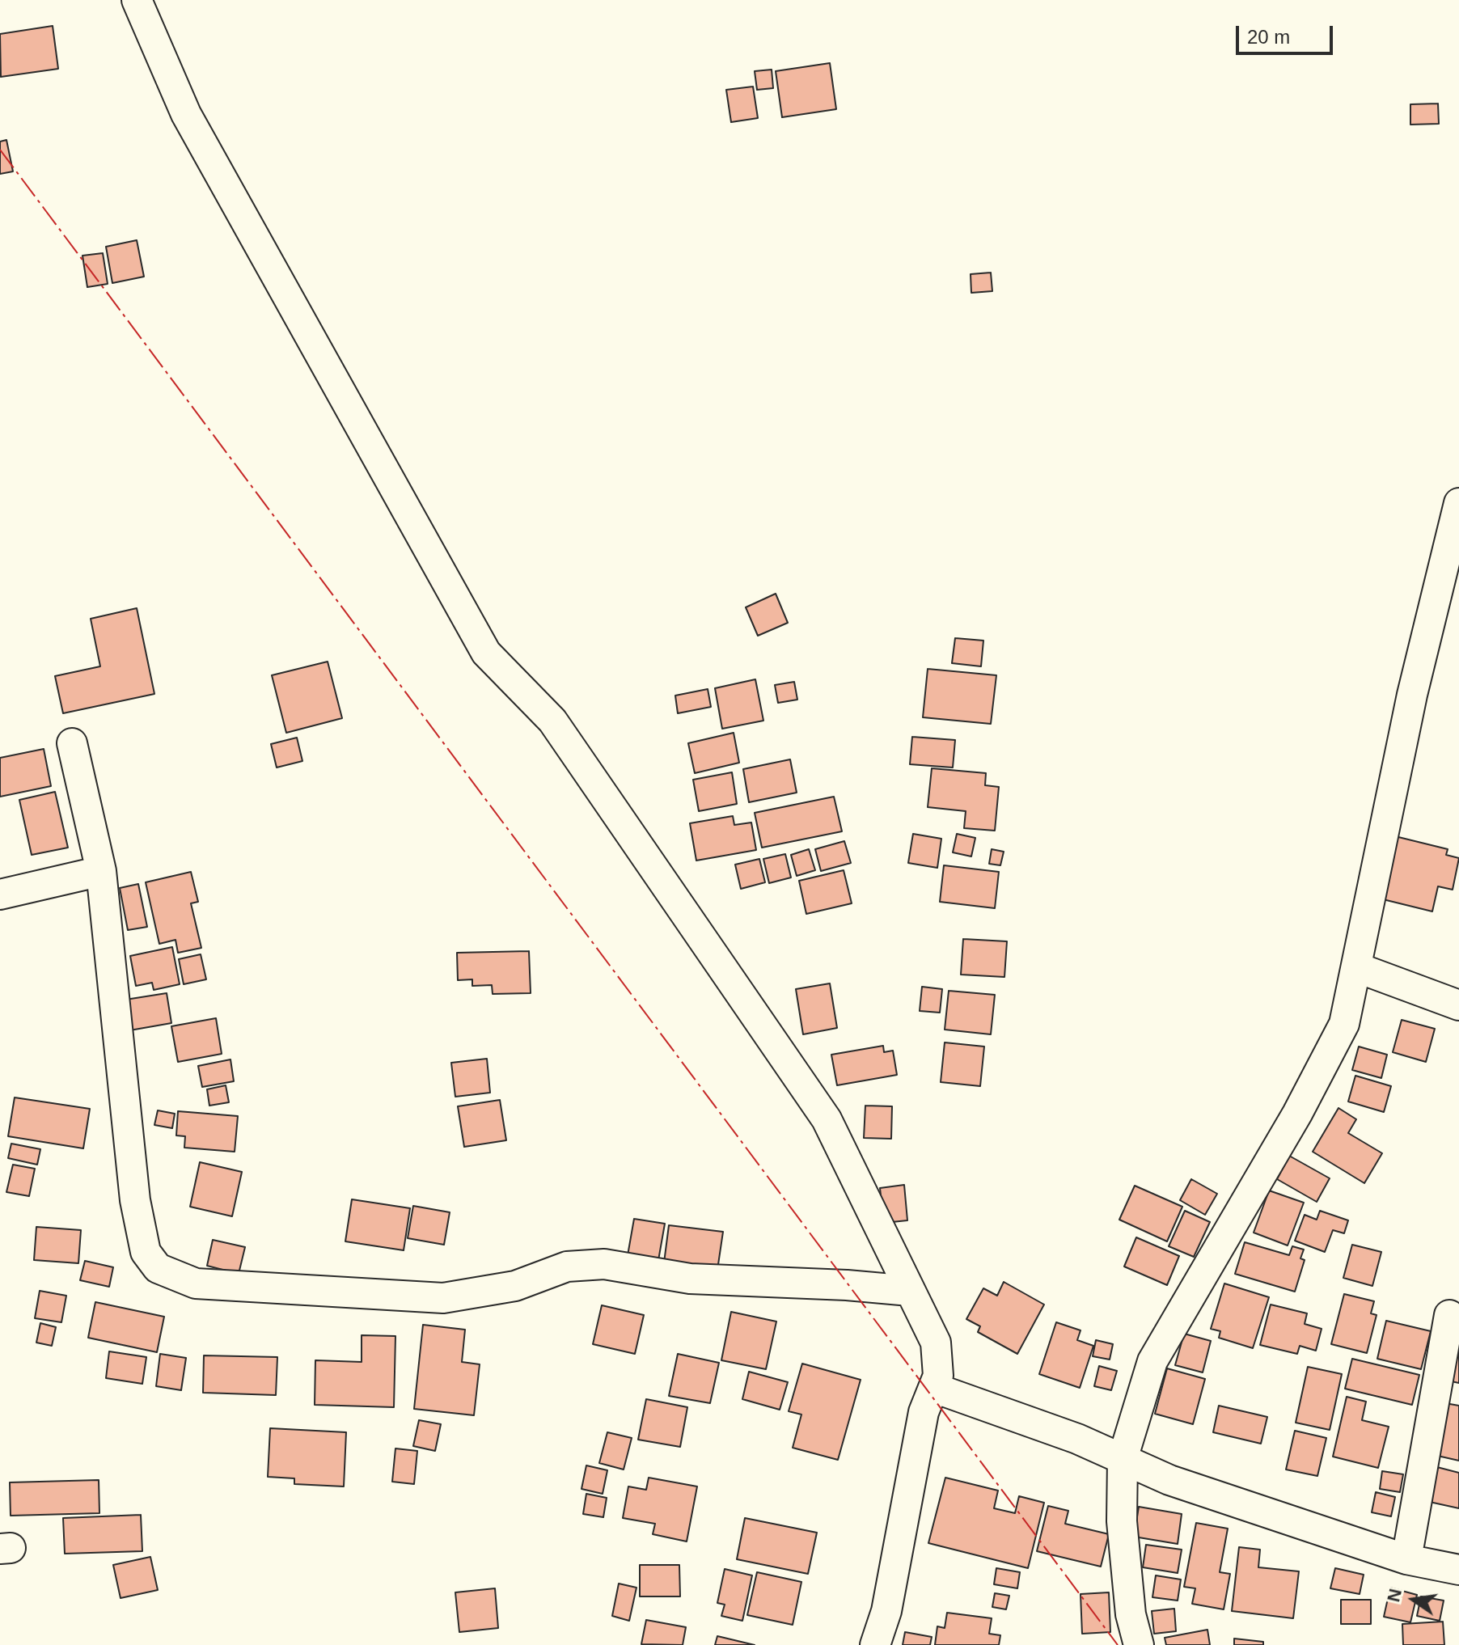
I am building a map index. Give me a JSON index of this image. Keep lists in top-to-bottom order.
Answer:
{
  "scale_bar": "20 m",
  "north": "left"
}
